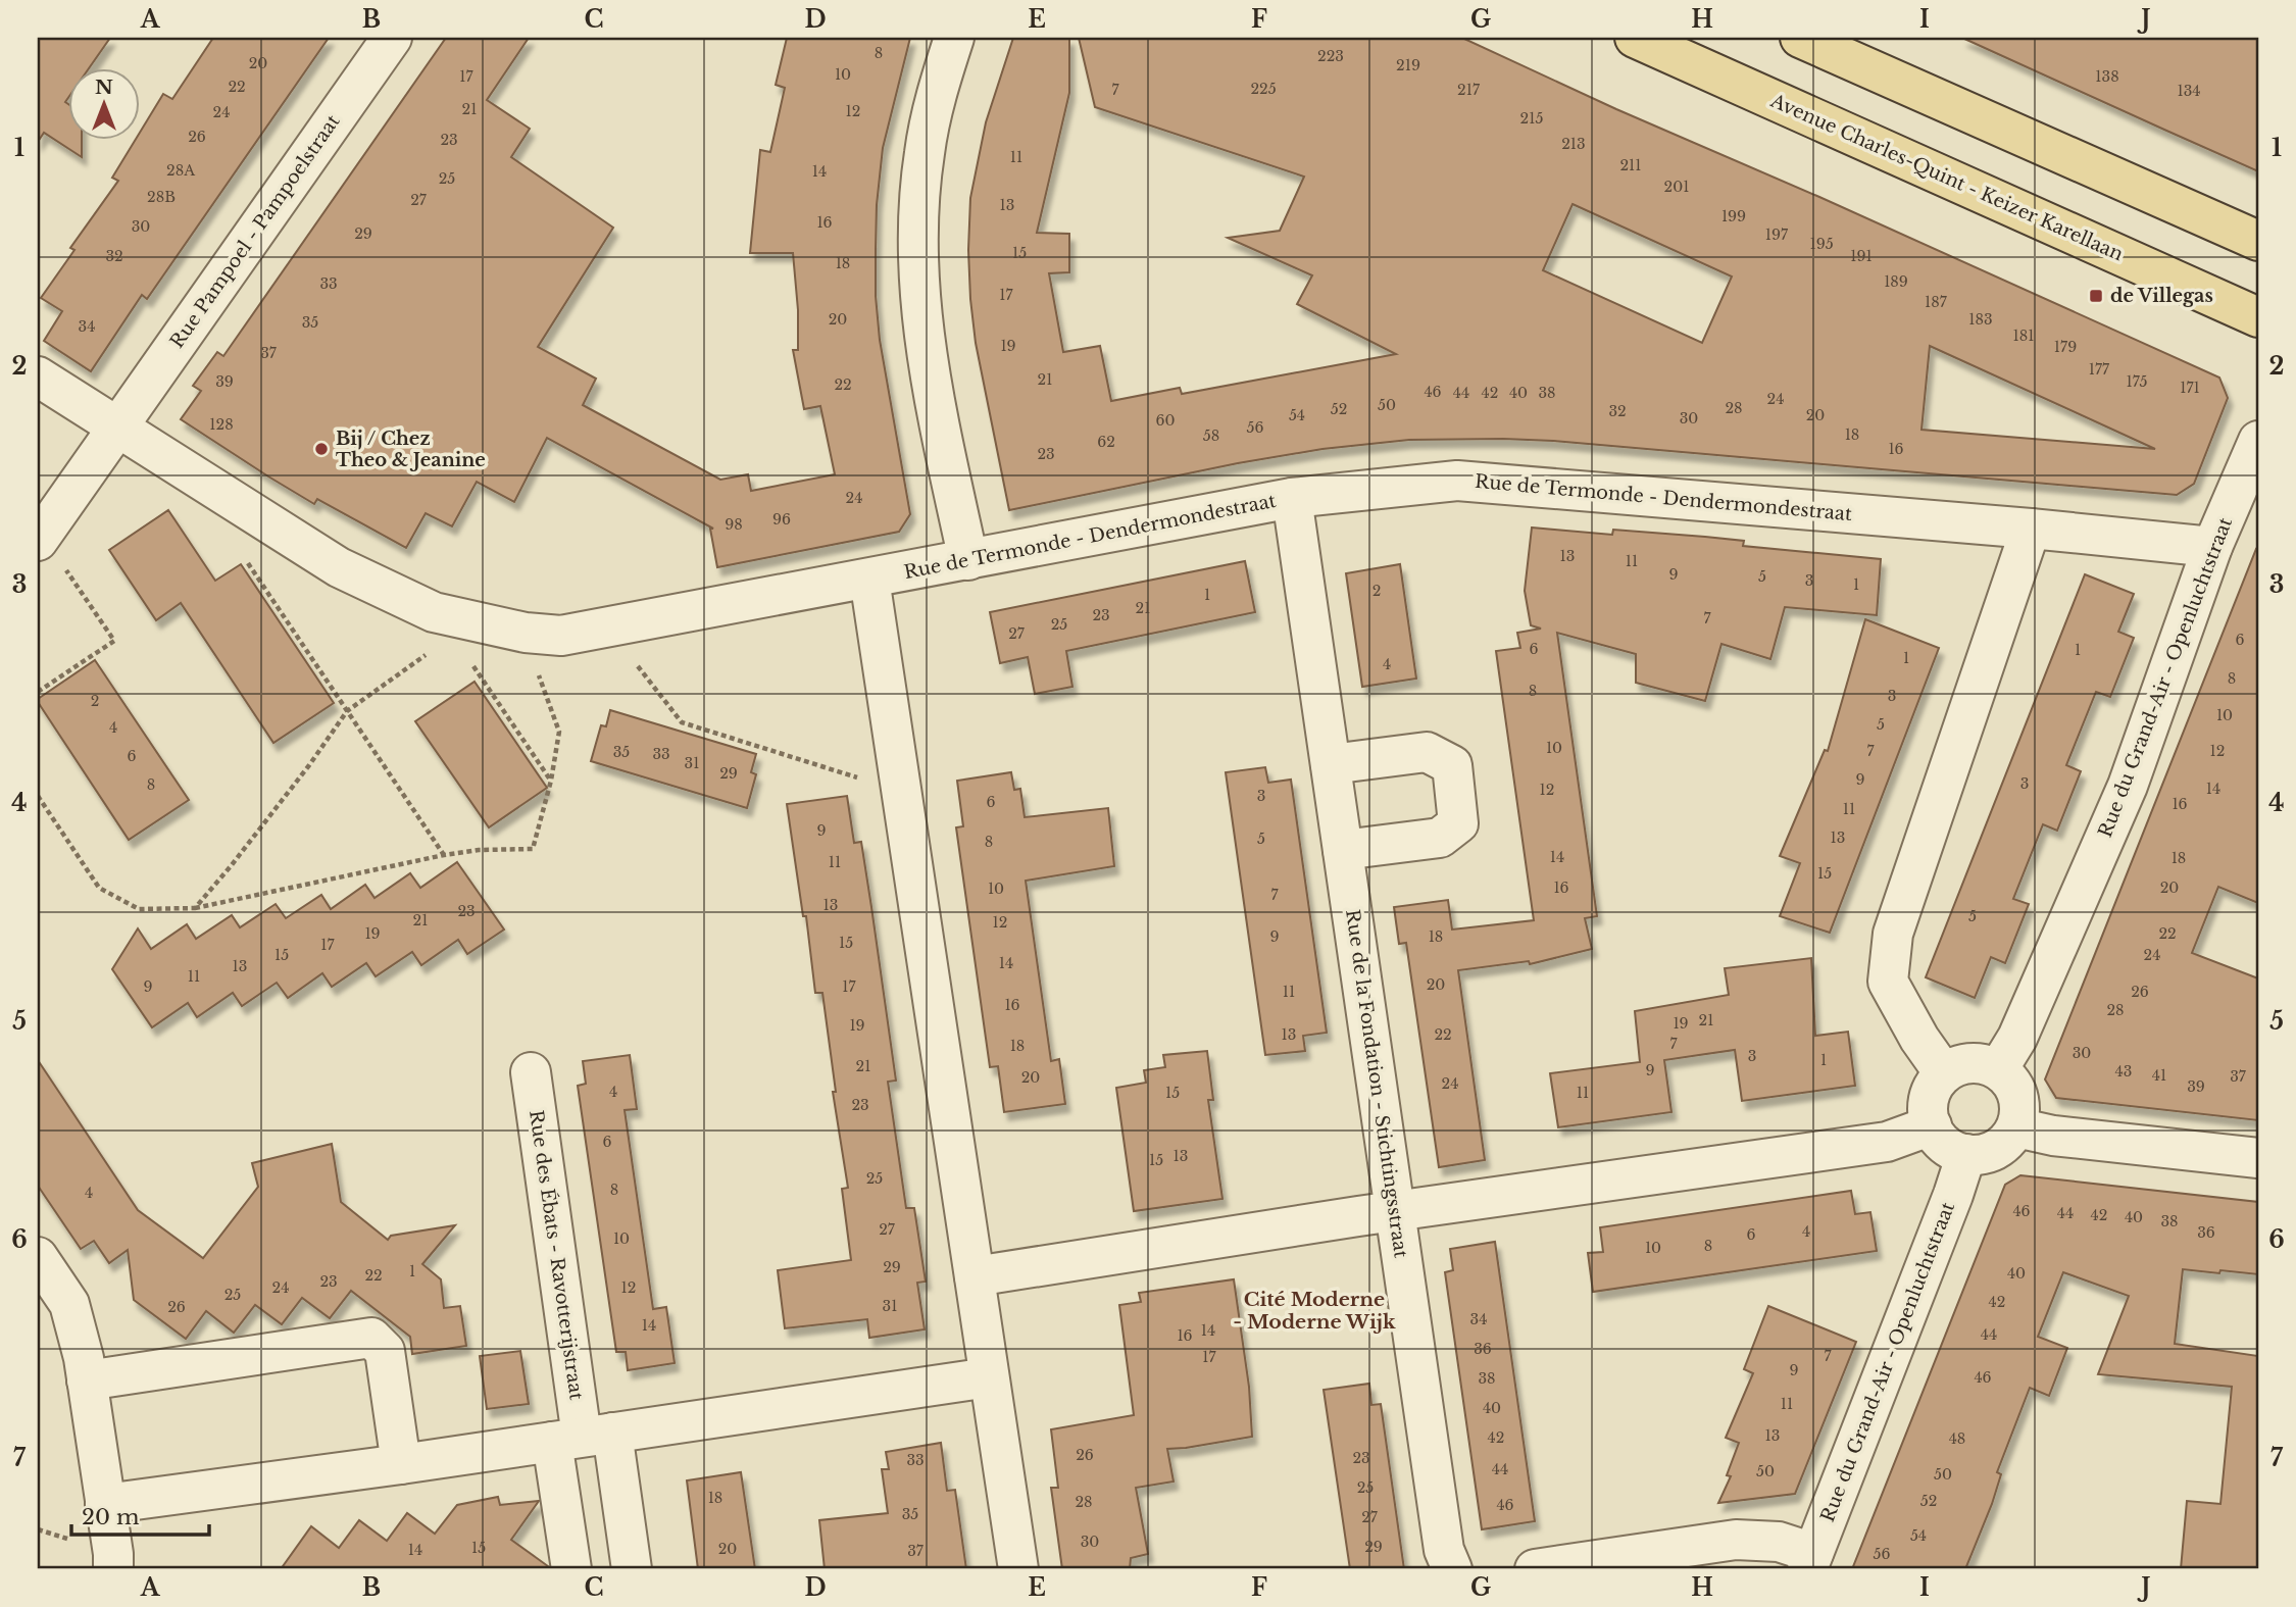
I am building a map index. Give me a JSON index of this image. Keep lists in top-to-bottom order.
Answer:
{
  "streets": {
    "main road": ["Avenue Charles-Quint - Keizer Karellaan"],
    "street": [
      "Rue Pampoel - Pampoelstraat",
      "Rue de Termonde - Dendermondestraat",
      "Rue du Grand-Air - Openluchtstraat",
      "Rue de la Fondation - Stichtingsstraat",
      "Rue des Ébats - Ravotterijstraat"
    ]
  },
  "crossings": [
    ["Rue Pampoel - Pampoelstraat", "Rue de Termonde - Dendermondestraat"],
    ["Rue de Termonde - Dendermondestraat", "Rue du Grand-Air - Openluchtstraat"],
    ["Rue de Termonde - Dendermondestraat", "Rue de la Fondation - Stichtingsstraat"]
  ],
  "districts": ["Cité Moderne - Moderne Wijk"],
  "places": {
    "transit": ["de Villegas"],
    "other": ["Bij / Chez Theo & Jeanine"]
  },
  "house_numbers": [
    "8",
    "223",
    "20",
    "219",
    "10",
    "17",
    "138",
    "22",
    "225",
    "7",
    "217",
    "134",
    "21",
    "12",
    "24",
    "215",
    "26",
    "23",
    "213",
    "11",
    "211",
    "28A",
    "14",
    "25",
    "201",
    "28B",
    "27",
    "13",
    "199",
    "16",
    "30",
    "29",
    "197",
    "195",
    "15",
    "32",
    "191",
    "18",
    "189",
    "33",
    "17",
    "187",
    "20",
    "183",
    "35",
    "34",
    "181",
    "19",
    "179",
    "37",
    "177",
    "21",
    "39",
    "175",
    "22",
    "171",
    "46",
    "44",
    "42",
    "40",
    "38",
    "24",
    "50",
    "28",
    "52",
    "32",
    "54",
    "20",
    "30",
    "60",
    "128",
    "56",
    "18",
    "58",
    "62",
    "16",
    "23",
    "24",
    "96",
    "98",
    "13",
    "11",
    "9",
    "5",
    "3",
    "1",
    "2",
    "1",
    "21",
    "23",
    "7",
    "25",
    "27",
    "6",
    "6",
    "1",
    "1",
    "4",
    "8",
    "8",
    "3",
    "2",
    "10",
    "5",
    "4",
    "10",
    "7",
    "12",
    "35",
    "33",
    "6",
    "31",
    "29",
    "9",
    "3",
    "8",
    "14",
    "12",
    "3",
    "6",
    "16",
    "11",
    "9",
    "13",
    "5",
    "8",
    "14",
    "18",
    "11",
    "15",
    "16",
    "20",
    "10",
    "7",
    "13",
    "23",
    "5",
    "21",
    "12",
    "19",
    "22",
    "9",
    "18",
    "15",
    "17",
    "15",
    "24",
    "14",
    "13",
    "11",
    "20",
    "9",
    "17",
    "11",
    "26",
    "16",
    "28",
    "21",
    "19",
    "19",
    "13",
    "22",
    "7",
    "18",
    "30",
    "3",
    "1",
    "21",
    "9",
    "43",
    "41",
    "37",
    "20",
    "24",
    "39",
    "4",
    "15",
    "11",
    "23",
    "6",
    "13",
    "15",
    "25",
    "8",
    "4",
    "46",
    "44",
    "42",
    "40",
    "38",
    "27",
    "4",
    "36",
    "6",
    "10",
    "8",
    "10",
    "29",
    "1",
    "40",
    "22",
    "23",
    "24",
    "12",
    "25",
    "42",
    "31",
    "26",
    "34",
    "14",
    "14",
    "44",
    "16",
    "36",
    "7",
    "17",
    "9",
    "46",
    "38",
    "11",
    "40",
    "13",
    "42",
    "48",
    "26",
    "23",
    "33",
    "44",
    "50",
    "50",
    "25",
    "18",
    "52",
    "28",
    "46",
    "35",
    "27",
    "54",
    "30",
    "29",
    "15",
    "20",
    "14",
    "37",
    "56"
  ],
  "scale_bar": "20 m",
  "north": "top",
  "grid": {
    "columns": [
      "A",
      "B",
      "C",
      "D",
      "E",
      "F",
      "G",
      "H",
      "I",
      "J"
    ],
    "rows": [
      "1",
      "2",
      "3",
      "4",
      "5",
      "6",
      "7"
    ]
  }
}
